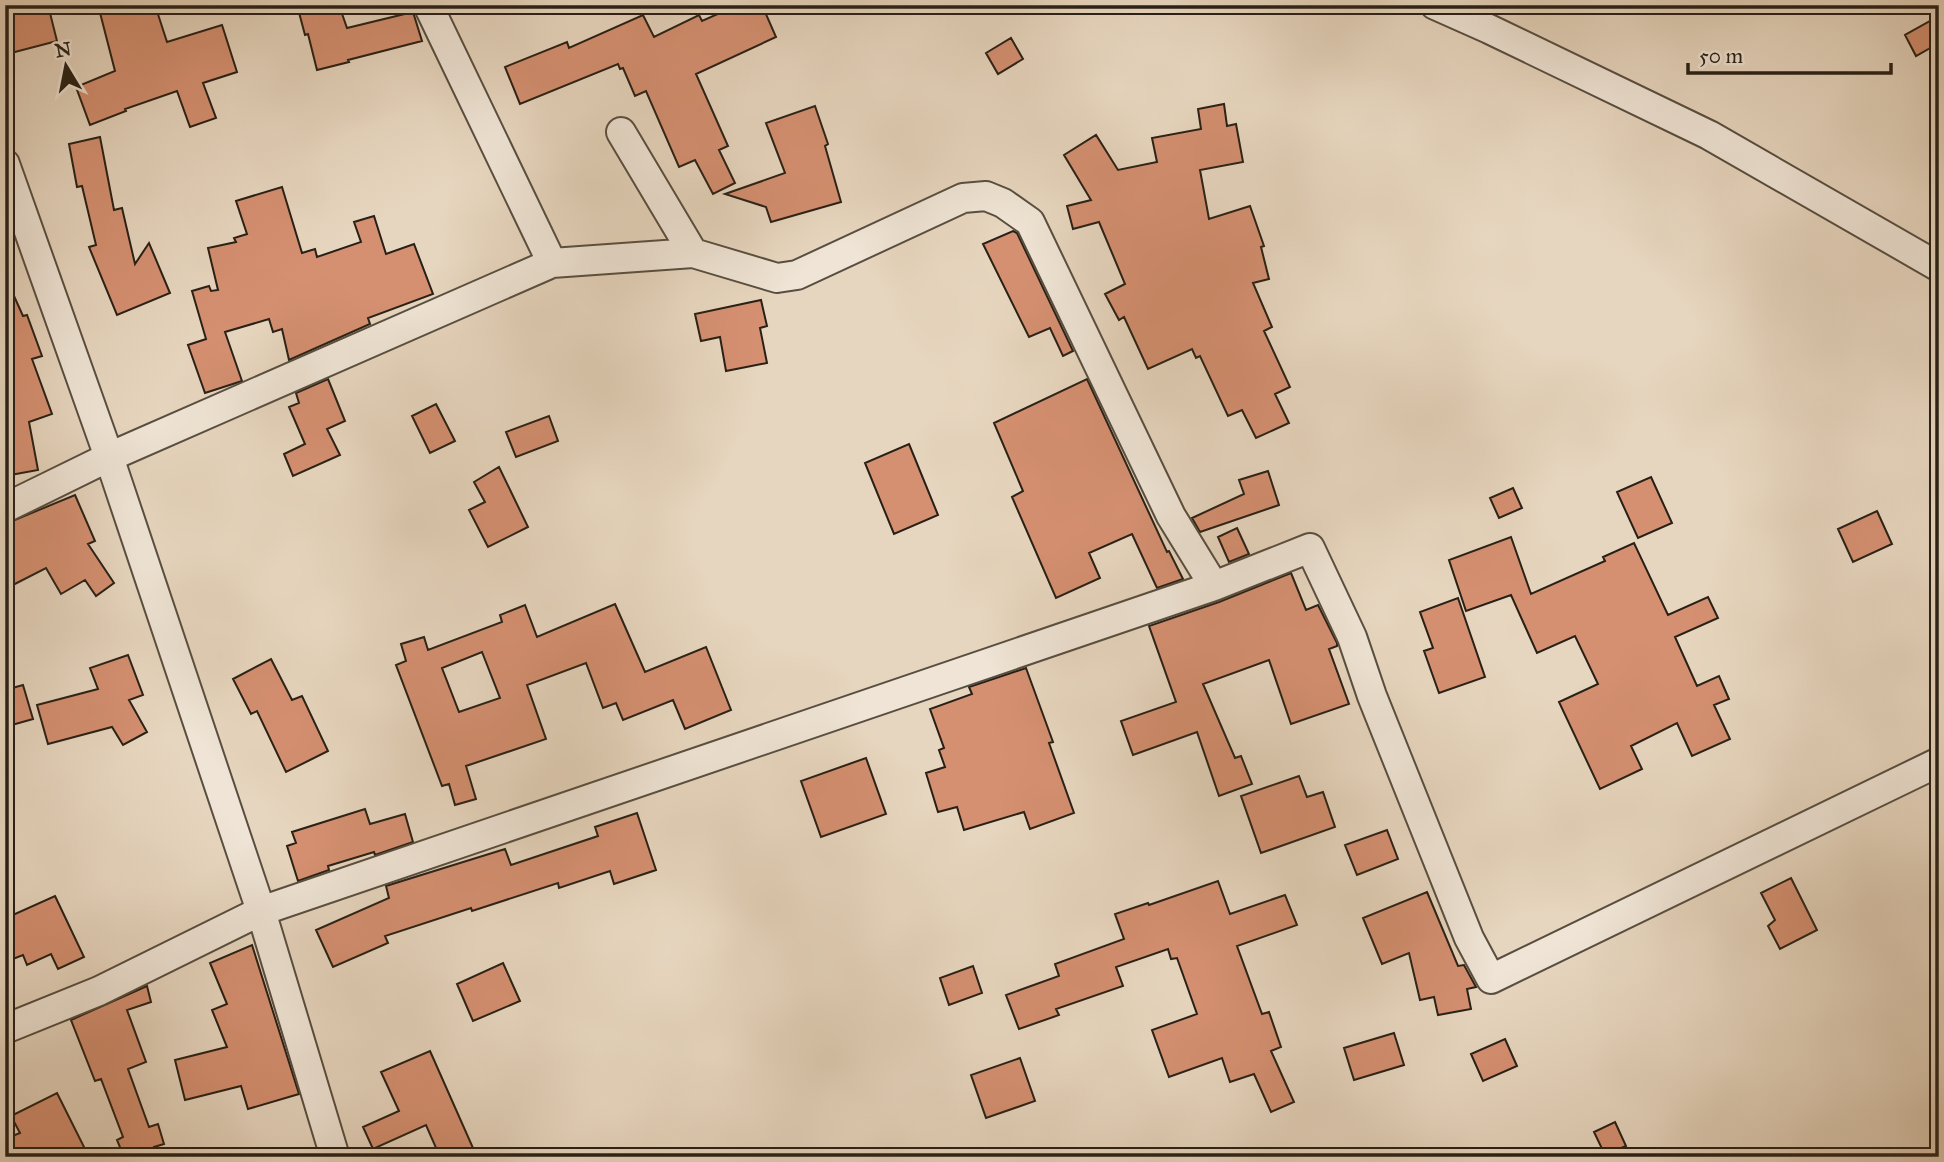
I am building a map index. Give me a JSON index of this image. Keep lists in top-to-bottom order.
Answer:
{
  "scale_bar": "50 m",
  "north": "top"
}
